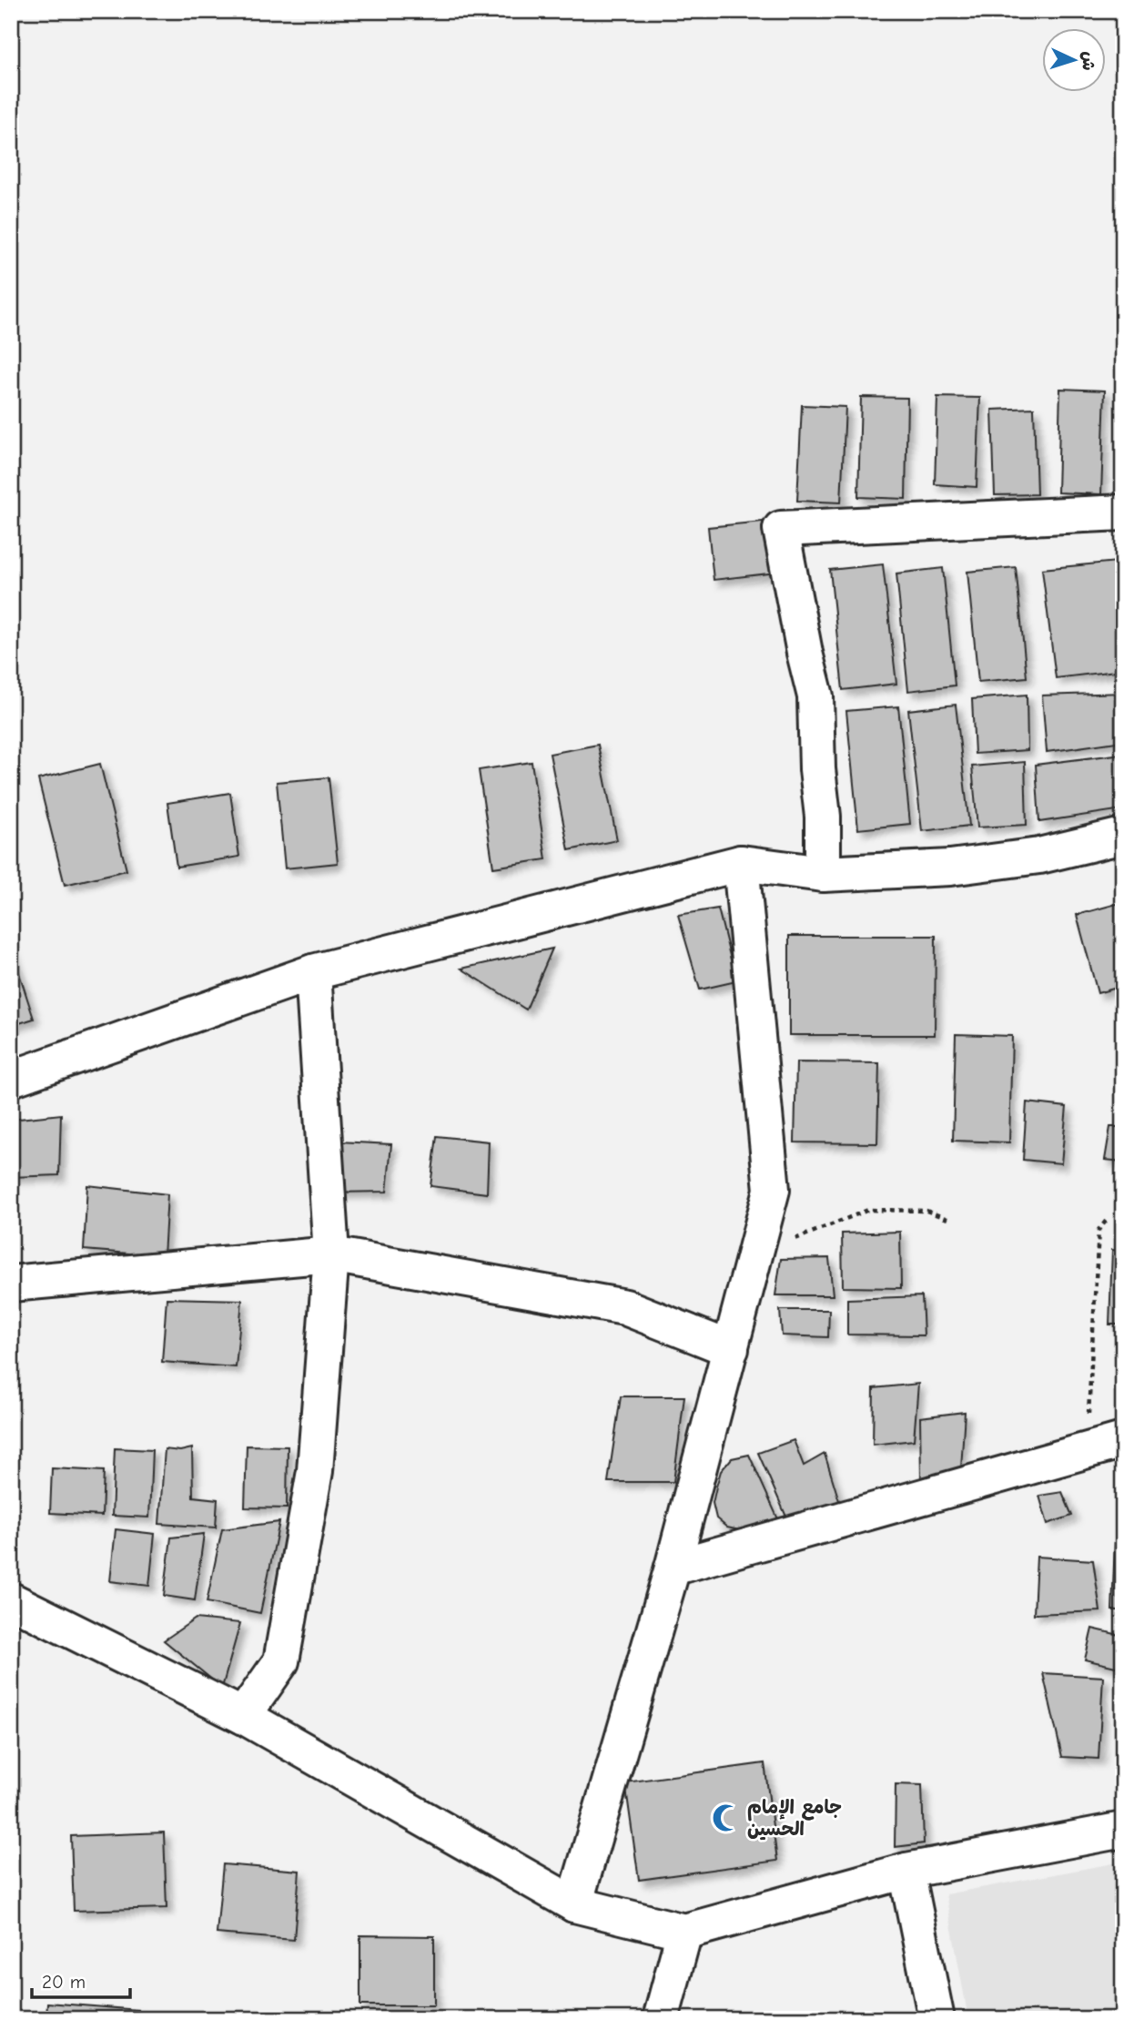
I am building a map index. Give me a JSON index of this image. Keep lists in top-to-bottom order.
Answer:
{
  "places": {
    "mosque": ["جامع الإمام الحسين"]
  },
  "scale_bar": "20 m",
  "north": "right"
}
